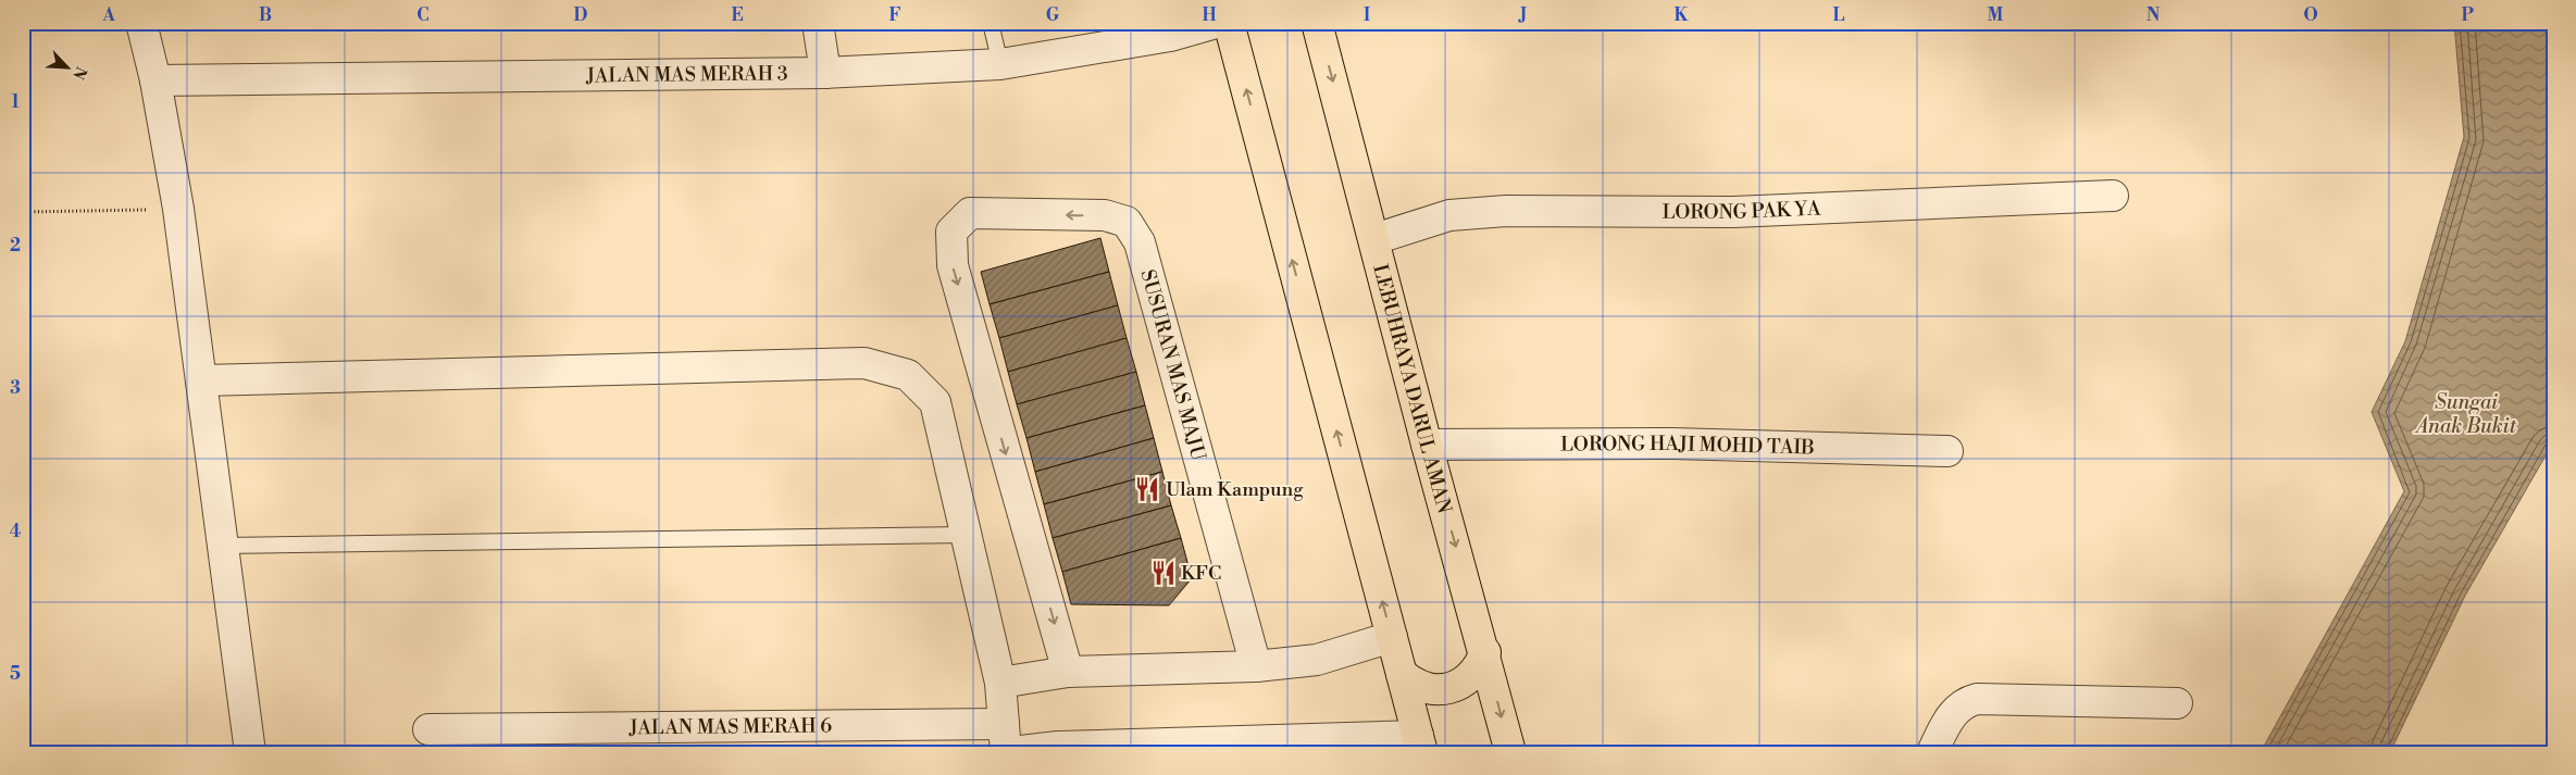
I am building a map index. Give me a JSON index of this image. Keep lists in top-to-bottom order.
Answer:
{
  "streets": {
    "highway": ["LEBUHRAYA DARUL AMAN"],
    "street": [
      "JALAN MAS MERAH 3",
      "LORONG PAK YA",
      "SUSURAN MAS MAJU",
      "LORONG HAJI MOHD TAIB",
      "JALAN MAS MERAH 6"
    ]
  },
  "crossings": [
    ["LORONG PAK YA", "LEBUHRAYA DARUL AMAN"],
    ["LEBUHRAYA DARUL AMAN", "LORONG HAJI MOHD TAIB"]
  ],
  "water": ["Sungai Anak Bukit"],
  "places": {
    "restaurant": ["Ulam Kampung", "KFC"]
  },
  "north": "bottom right",
  "grid": {
    "columns": [
      "A",
      "B",
      "C",
      "D",
      "E",
      "F",
      "G",
      "H",
      "I",
      "J",
      "K",
      "L",
      "M",
      "N",
      "O",
      "P"
    ],
    "rows": [
      "1",
      "2",
      "3",
      "4",
      "5"
    ]
  }
}
